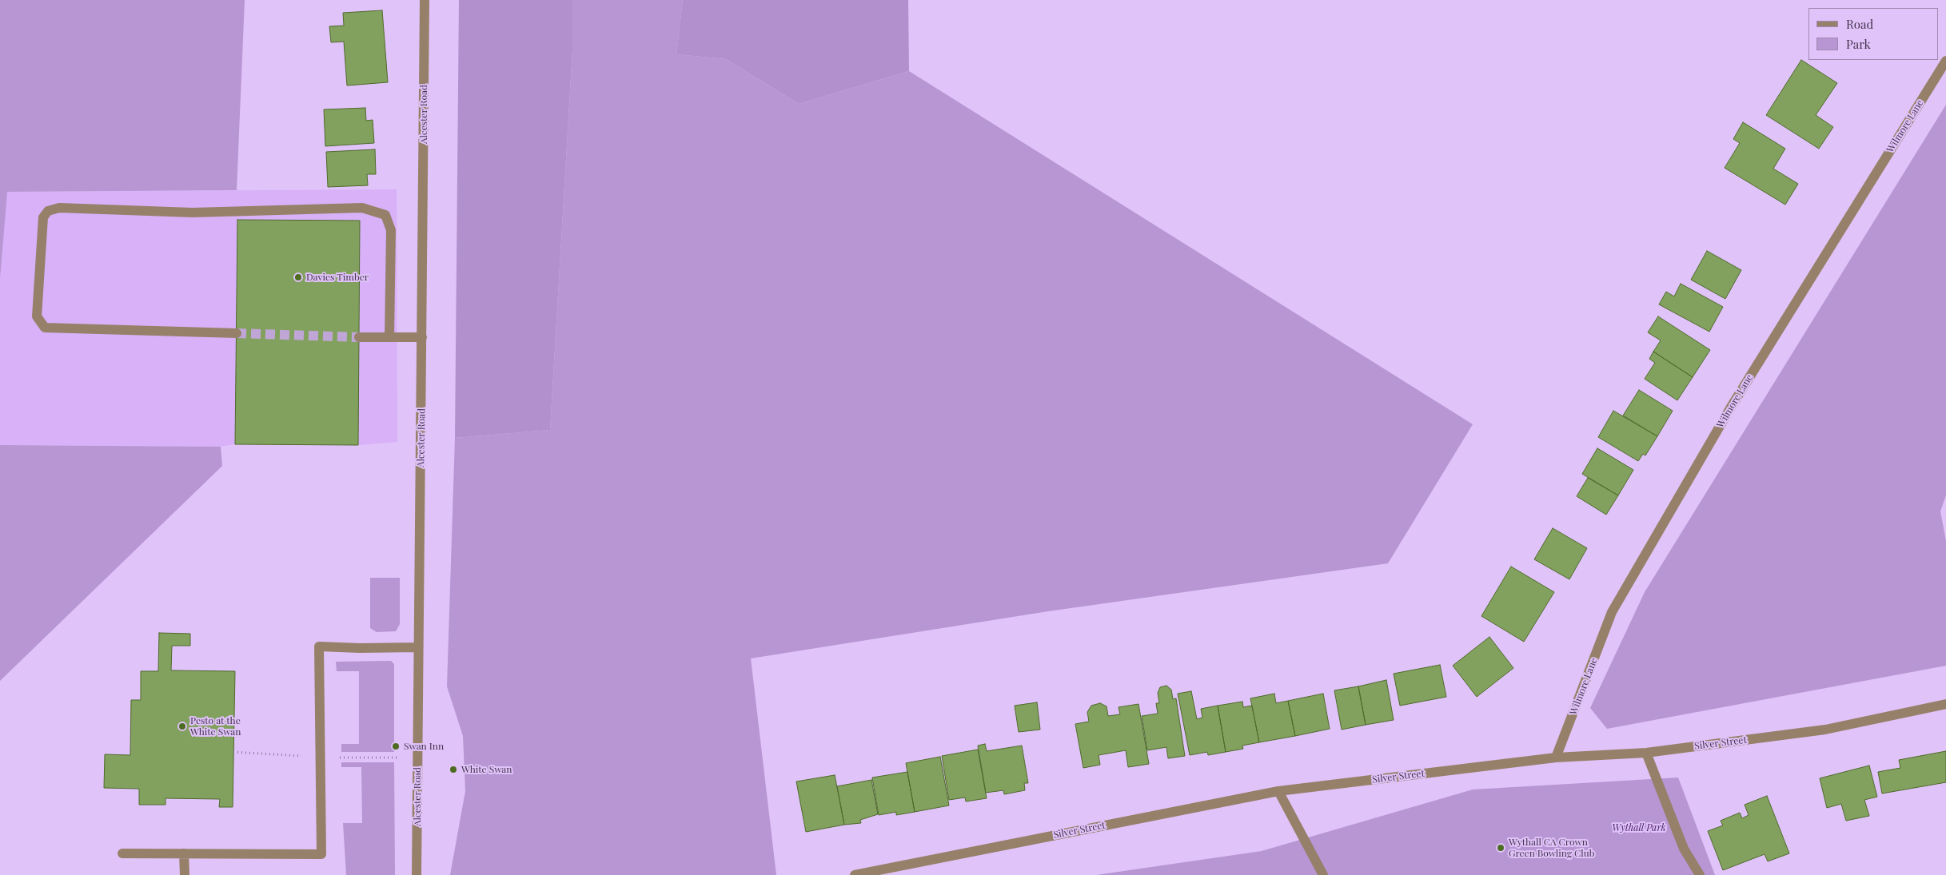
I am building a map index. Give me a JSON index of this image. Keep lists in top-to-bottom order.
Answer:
{
  "streets": {
    "street": ["Alcester Road", "Wilmore Lane", "Silver Street"]
  },
  "crossings": [
    ["Wilmore Lane", "Silver Street"]
  ],
  "parks": ["Wythall Park"],
  "places": [
    "Davies Timber",
    "Pesto at the White Swan",
    "Swan Inn",
    "White Swan",
    "Wythall CA Crown Green Bowling Club"
  ],
  "legend": ["Road", "Park"]
}
